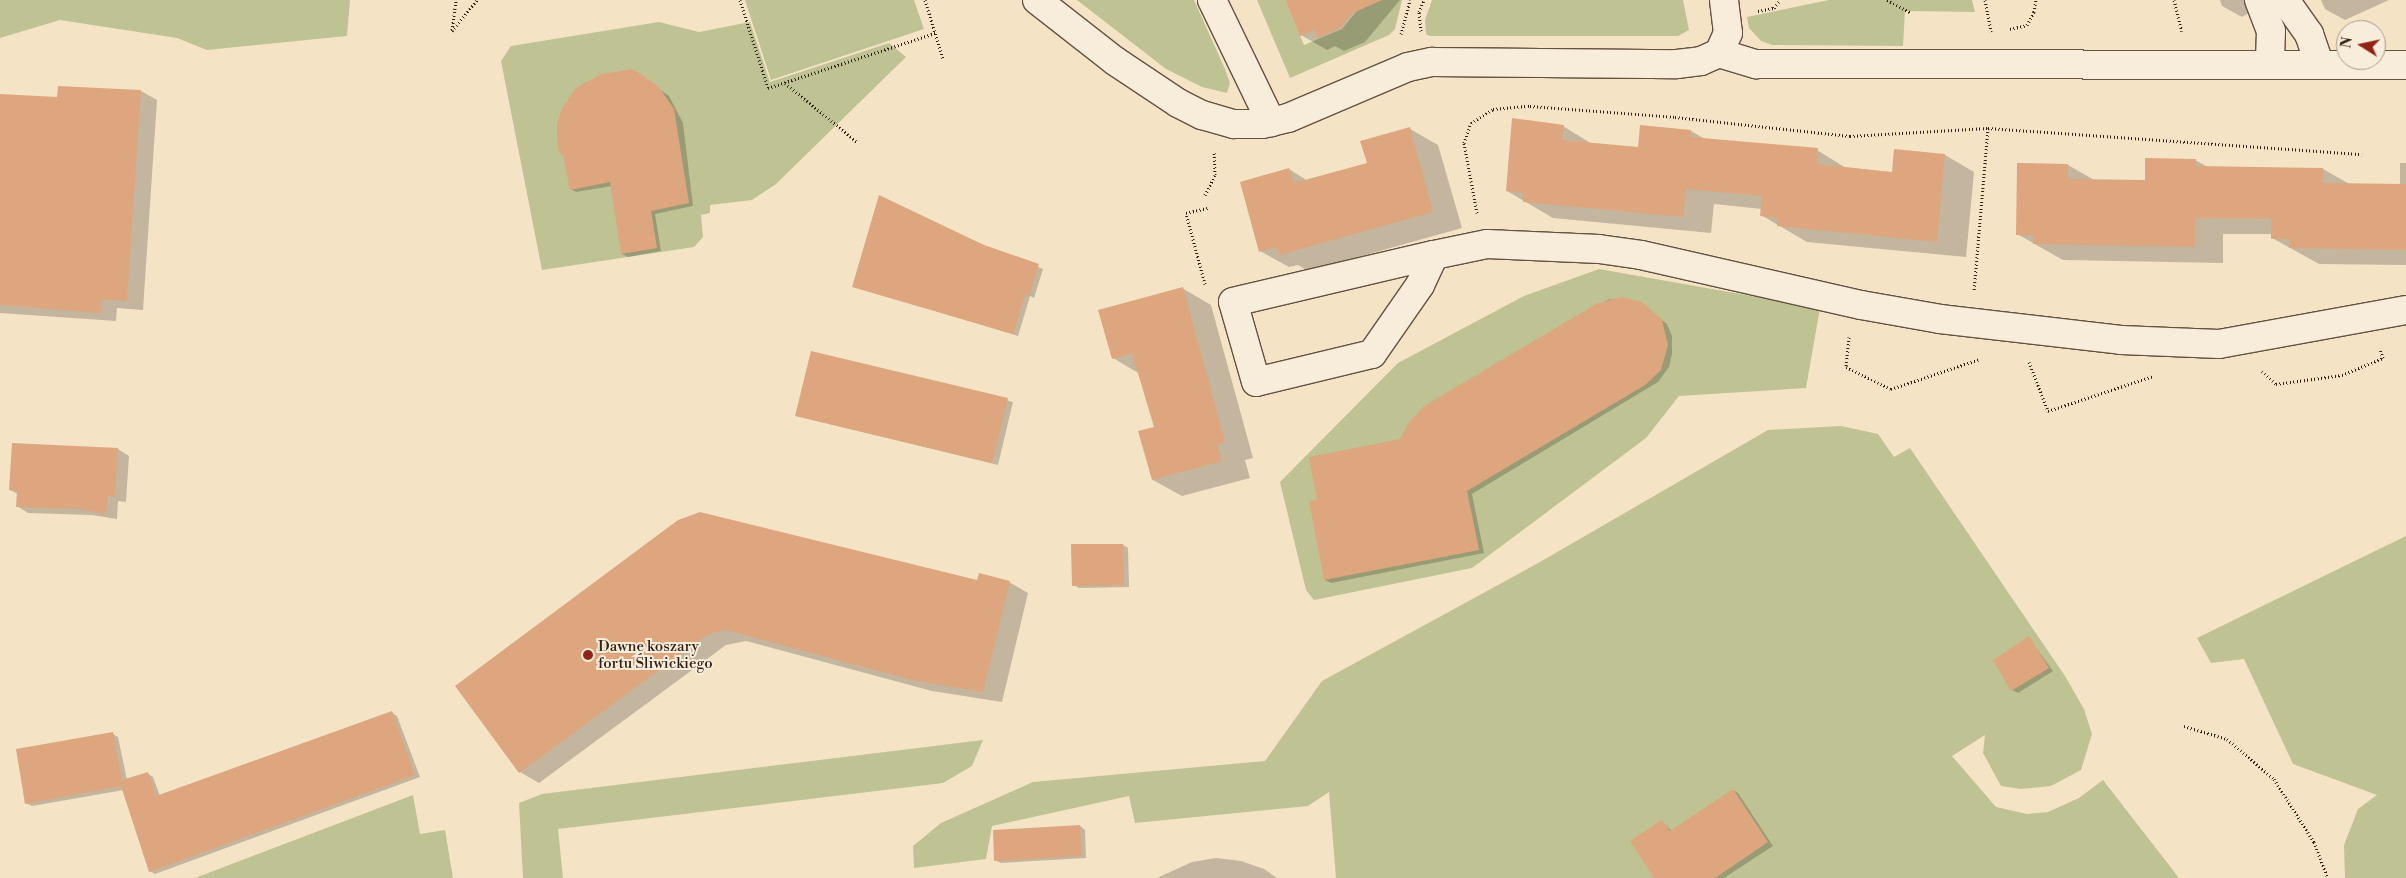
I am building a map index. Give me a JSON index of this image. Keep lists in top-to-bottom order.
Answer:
{
  "places": ["Dawne koszary fortu Śliwickiego"],
  "north": "left"
}
